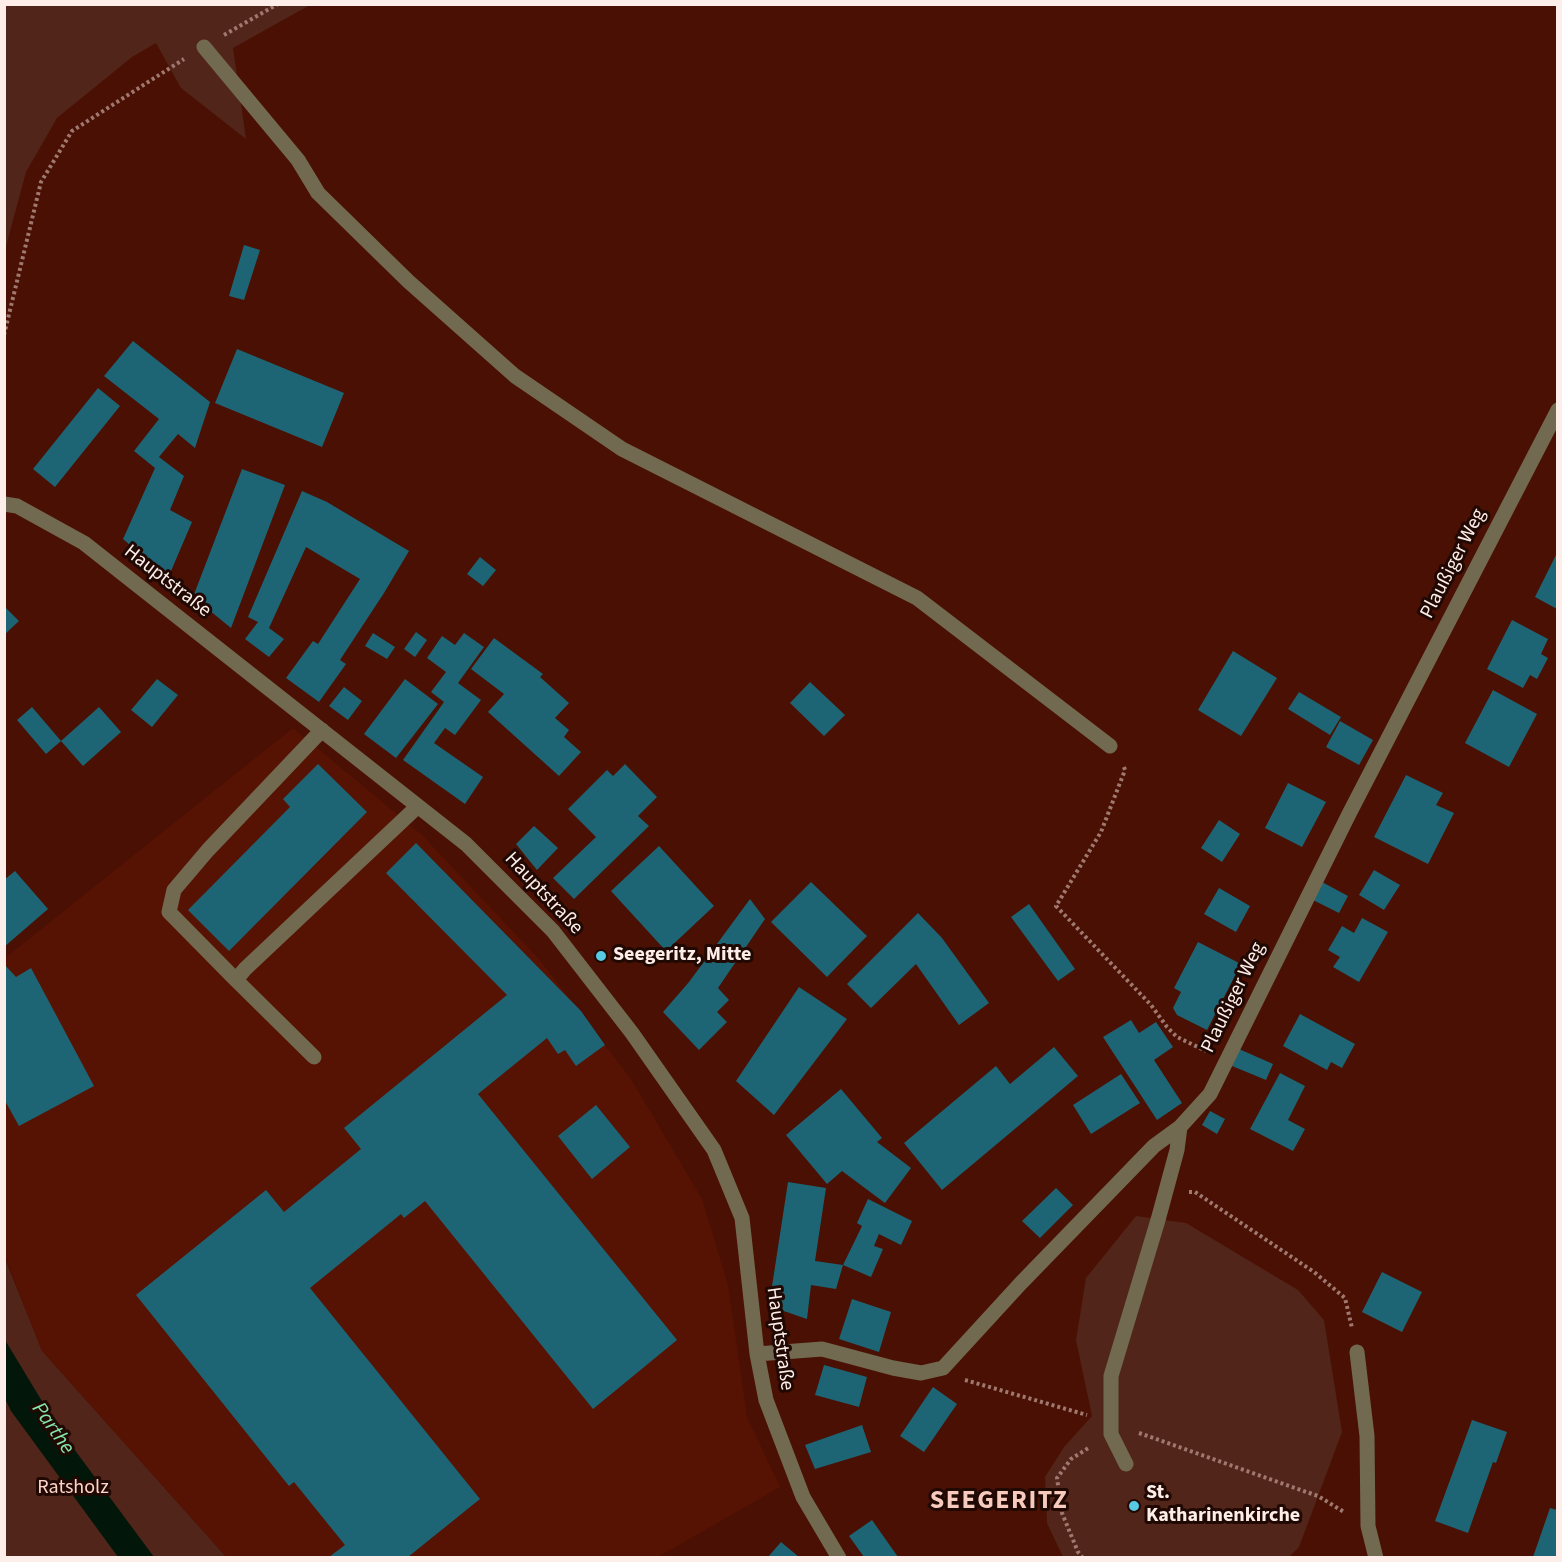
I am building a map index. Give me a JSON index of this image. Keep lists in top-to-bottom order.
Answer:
{
  "streets": {
    "street": ["Plaußiger Weg", "Hauptstraße"]
  },
  "crossings": [
    ["Plaußiger Weg", "Hauptstraße"]
  ],
  "districts": ["SEEGERITZ"],
  "water": ["Parthe"],
  "parks": ["Ratsholz"],
  "places": ["Seegeritz, Mitte", "St. Katharinenkirche"]
}
